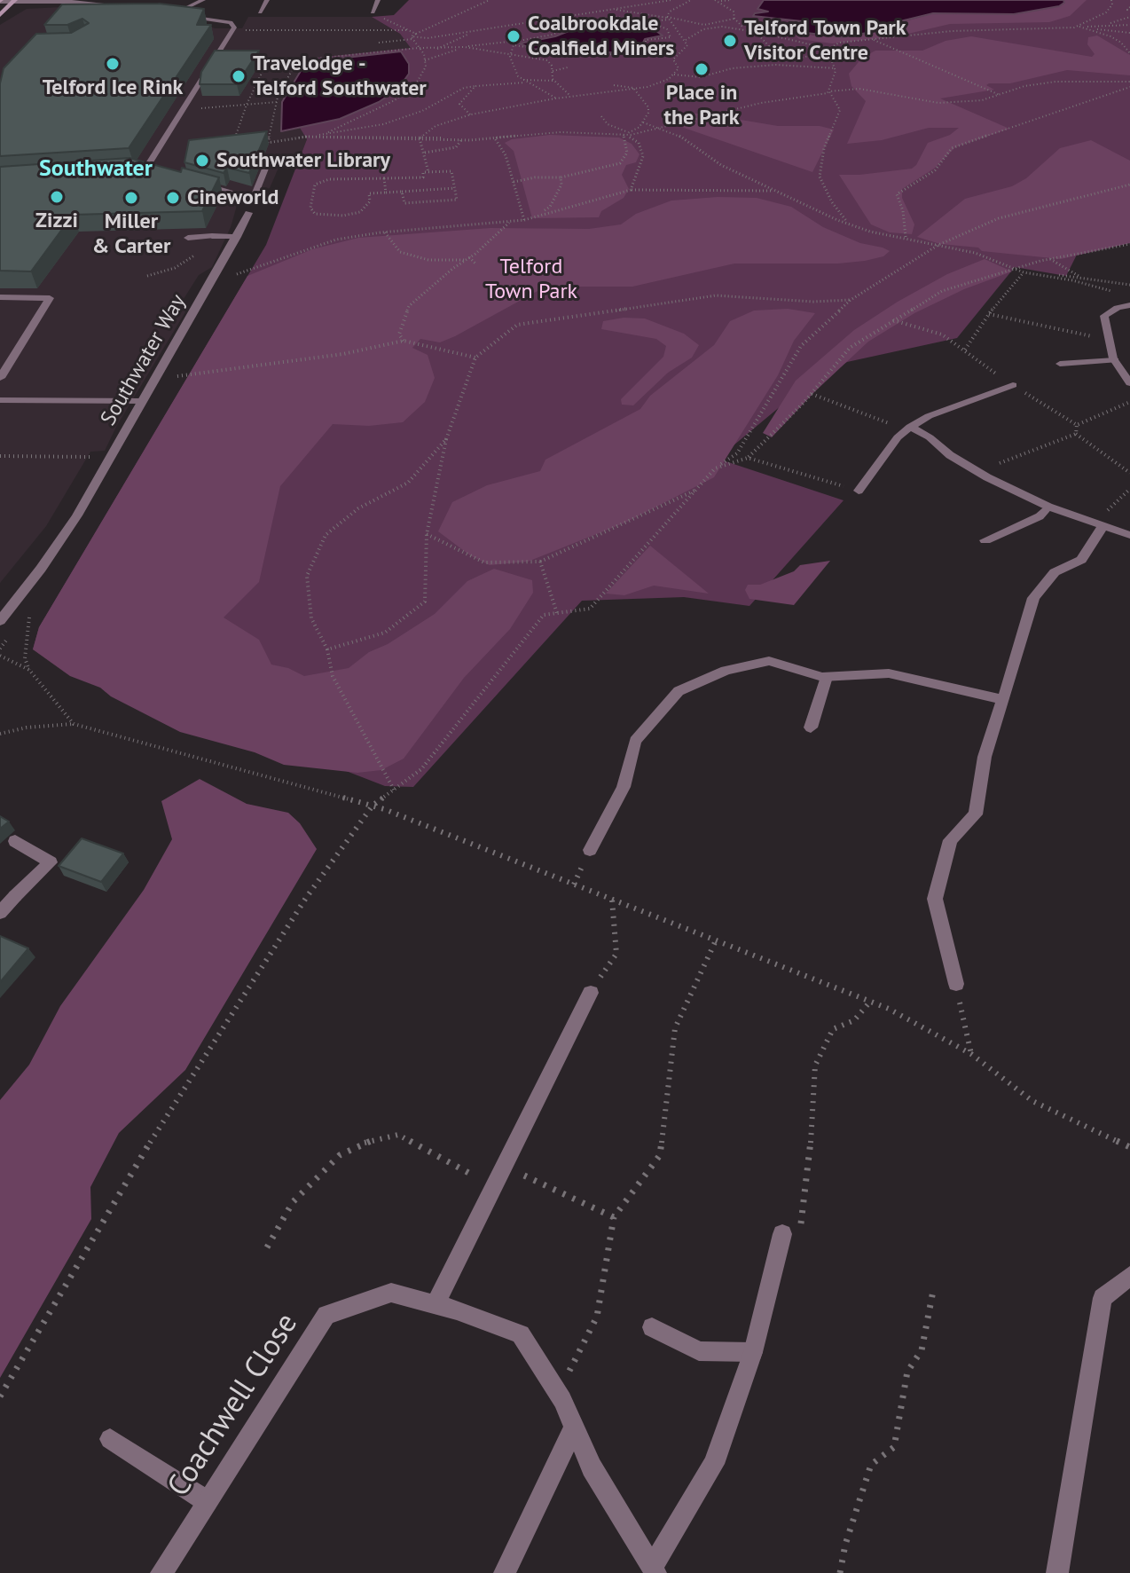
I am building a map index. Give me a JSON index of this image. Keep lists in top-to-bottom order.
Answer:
{
  "streets": {
    "street": ["Southwater Way", "Coachwell Close"]
  },
  "districts": ["Southwater"],
  "parks": ["Telford Town Park"],
  "places": [
    "Coalbrookdale Coalfield Miners",
    "Telford Town Park Visitor Centre",
    "Telford Ice Rink",
    "Place in the Park",
    "Travelodge - Telford Southwater",
    "Southwater Library",
    "Zizzi",
    "Miller & Carter",
    "Cineworld"
  ]
}
